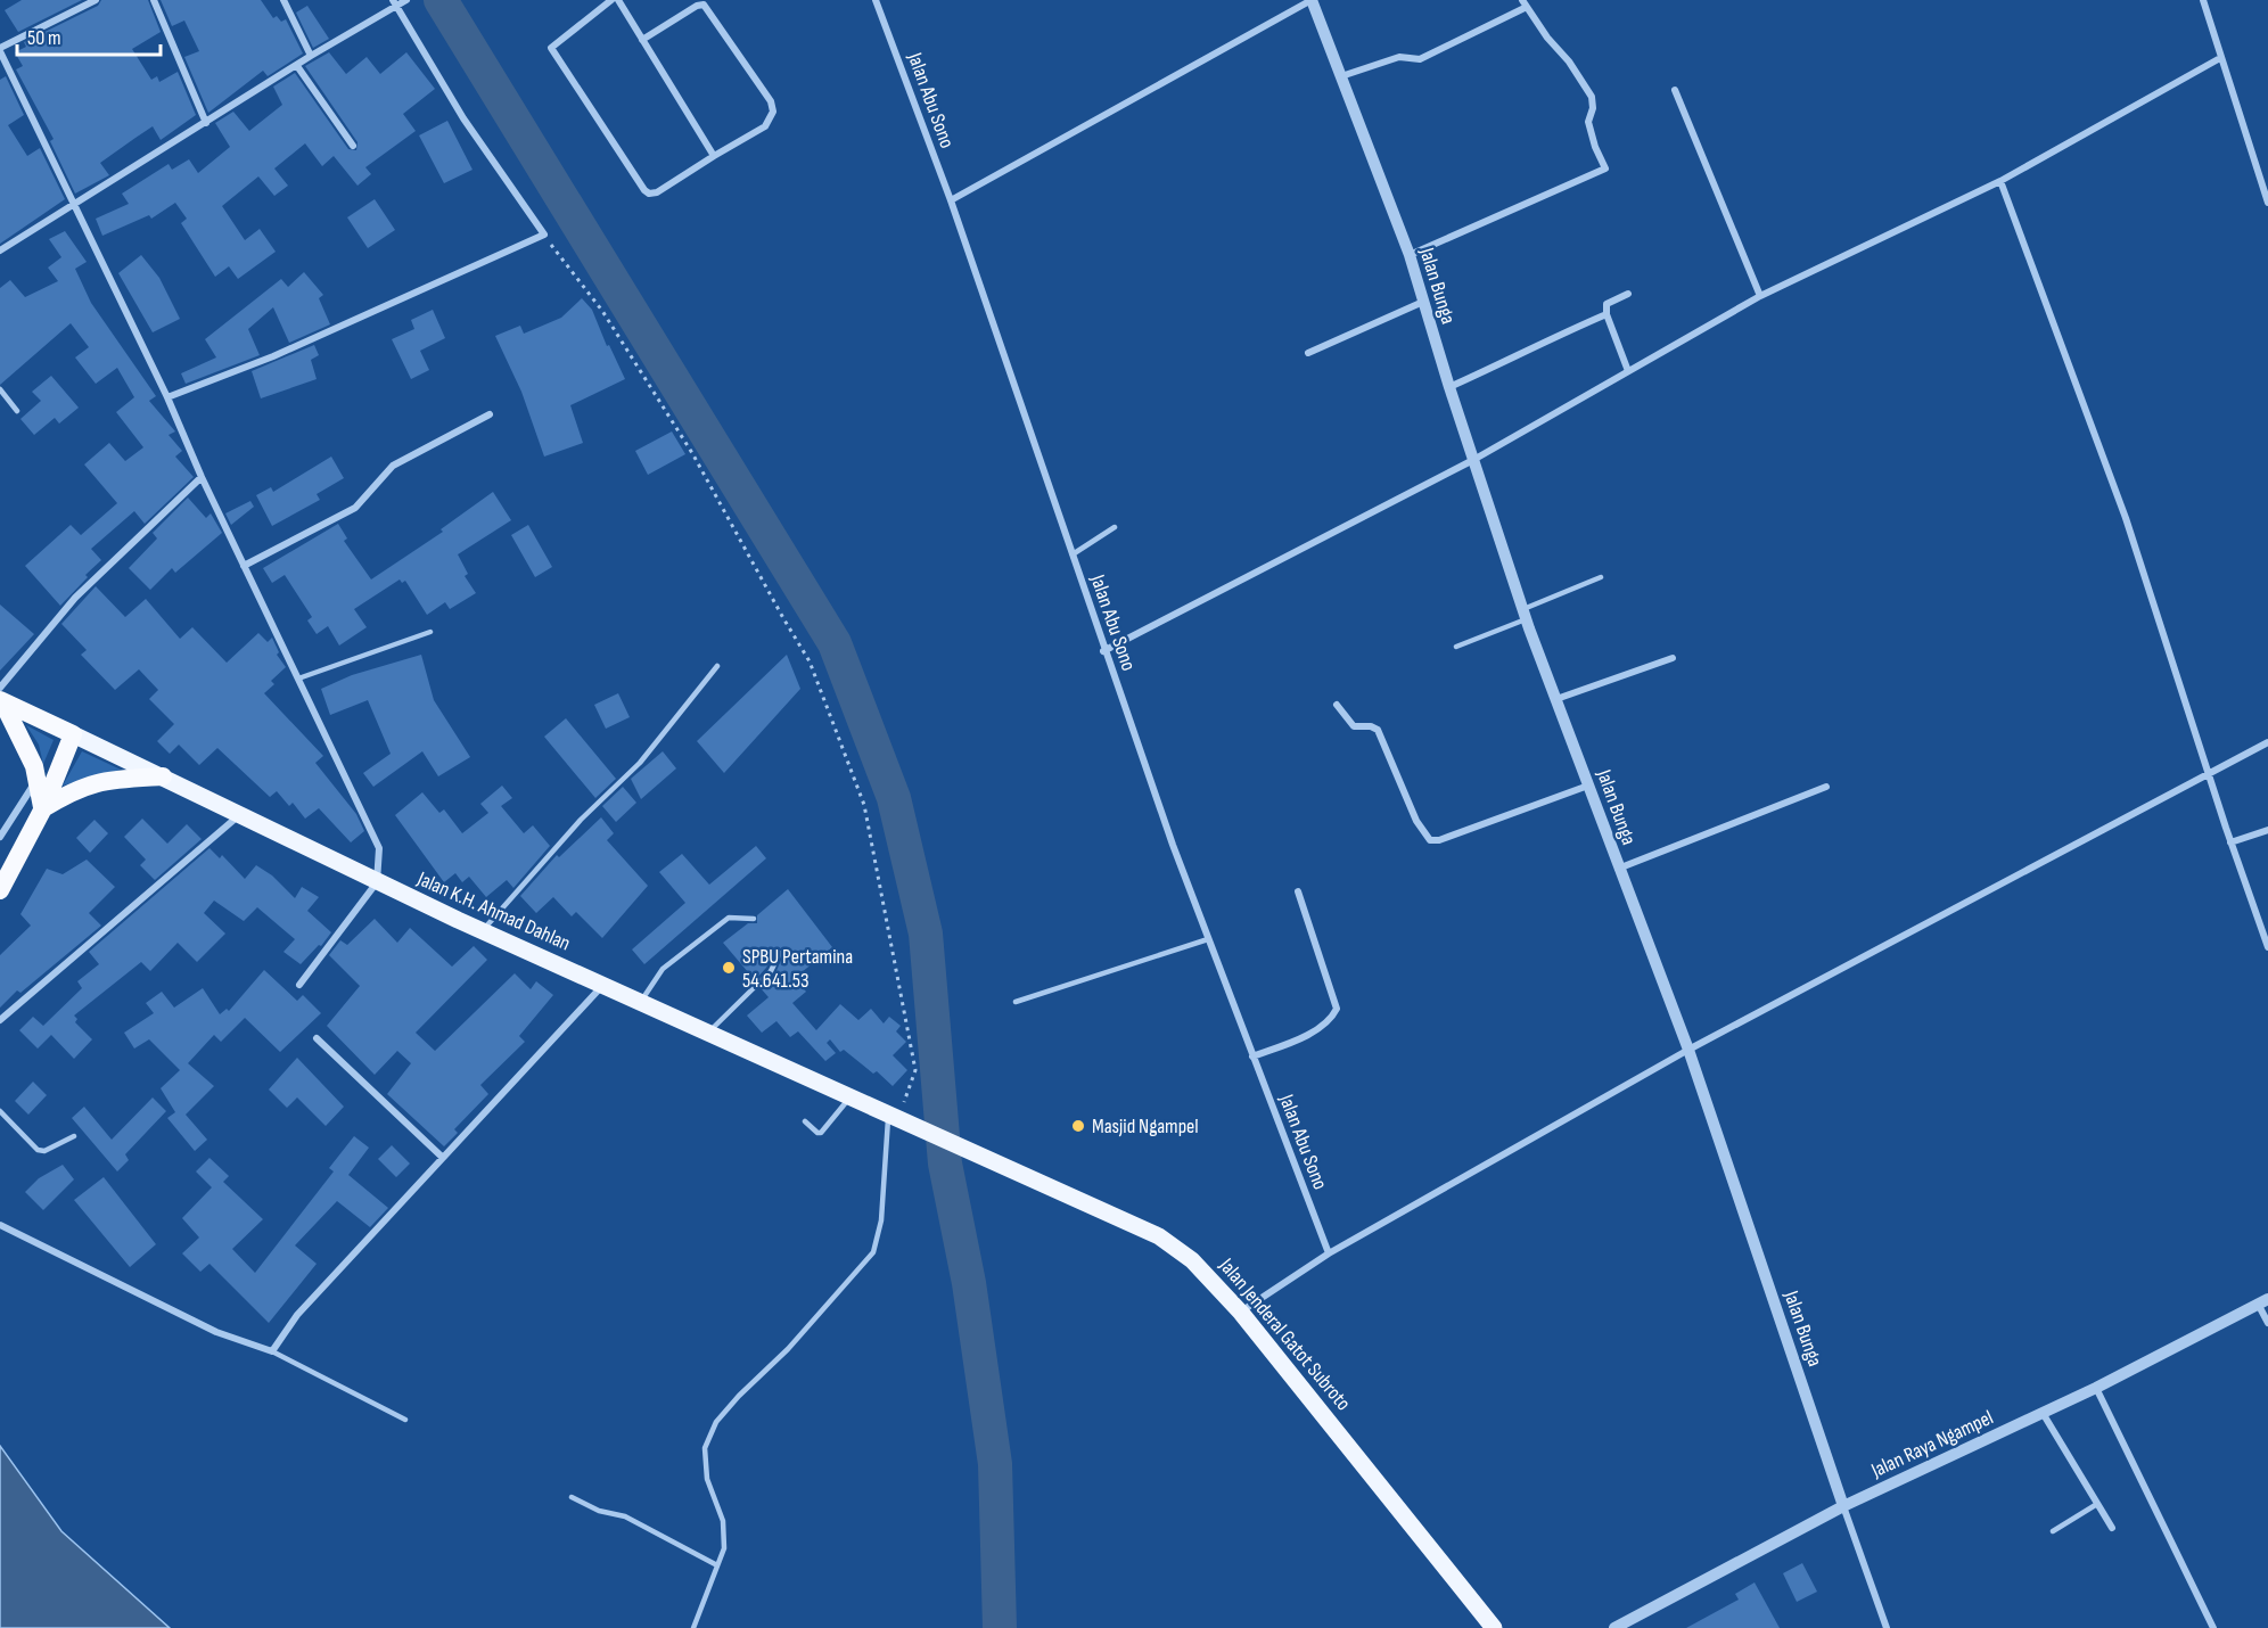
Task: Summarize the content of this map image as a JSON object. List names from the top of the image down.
{
  "streets": {
    "highway": ["Jalan K.H. Ahmad Dahlan"],
    "main road": ["Jalan Jenderal Gatot Subroto"],
    "street": ["Jalan Abu Sono", "Jalan Bunga", "Jalan Raya Ngampel"]
  },
  "crossings": [
    ["Jalan Bunga", "Jalan Raya Ngampel"],
    ["Jalan K.H. Ahmad Dahlan", "Jalan Jenderal Gatot Subroto"]
  ],
  "places": ["SPBU Pertamina 54.641.53", "Masjid Ngampel"],
  "scale_bar": "50 m"
}
